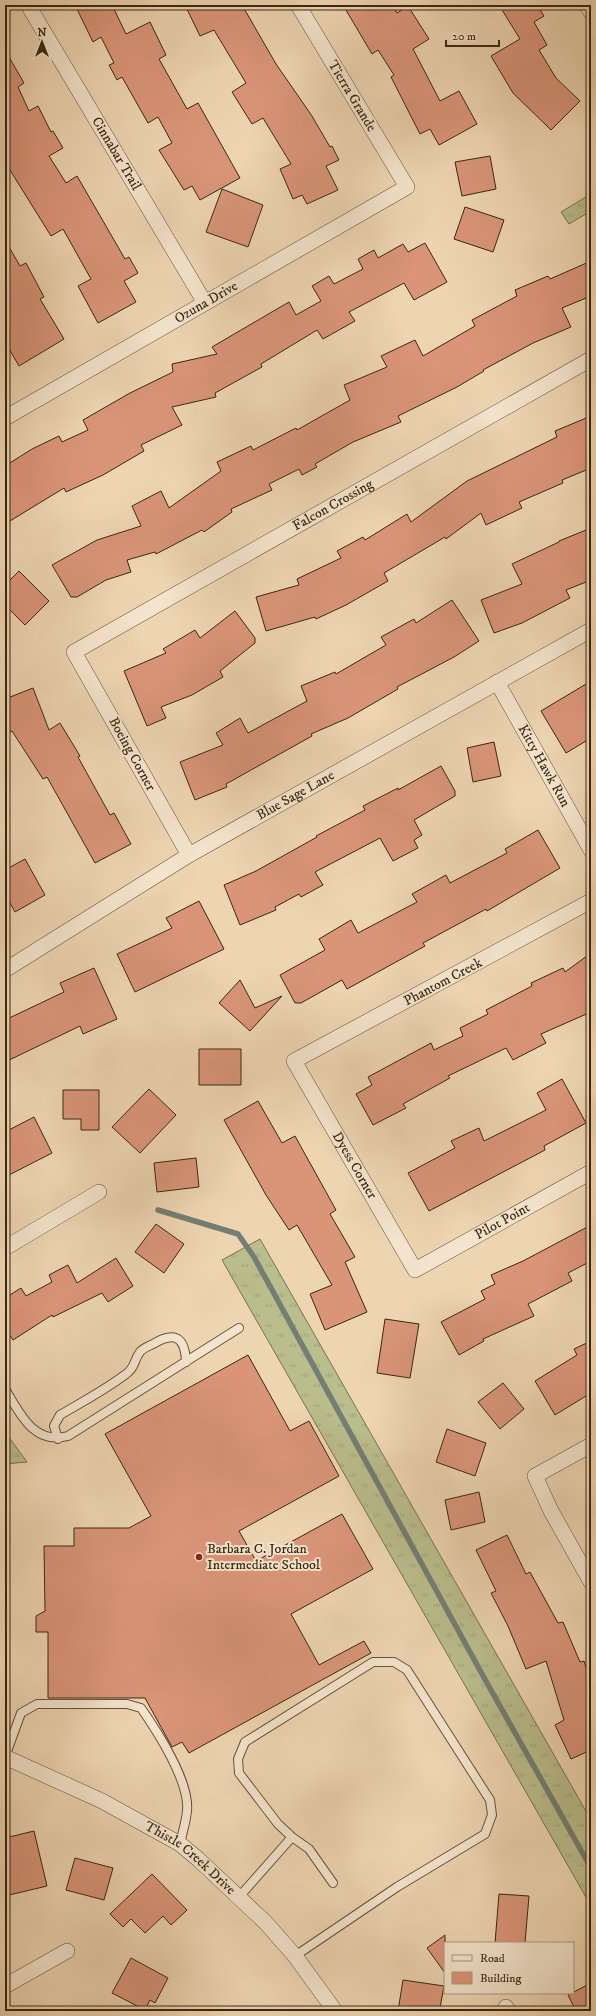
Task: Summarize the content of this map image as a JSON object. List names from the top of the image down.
{
  "streets": {
    "street": [
      "Tierra Grande",
      "Cinnabar Trail",
      "Ozuna Drive",
      "Falcon Crossing",
      "Boeing Corner",
      "Kitty Hawk Run",
      "Blue Sage Lane",
      "Phantom Creek",
      "Dyess Corner",
      "Pilot Point",
      "Thistle Creek Drive"
    ]
  },
  "crossings": [
    ["Tierra Grande", "Ozuna Drive"],
    ["Cinnabar Trail", "Ozuna Drive"],
    ["Falcon Crossing", "Boeing Corner"],
    ["Boeing Corner", "Blue Sage Lane"],
    ["Kitty Hawk Run", "Blue Sage Lane"],
    ["Phantom Creek", "Dyess Corner"],
    ["Dyess Corner", "Pilot Point"]
  ],
  "places": ["Barbara C. Jordan Intermediate School"],
  "legend": ["Road", "Building"],
  "scale_bar": "20 m",
  "north": "top"
}
